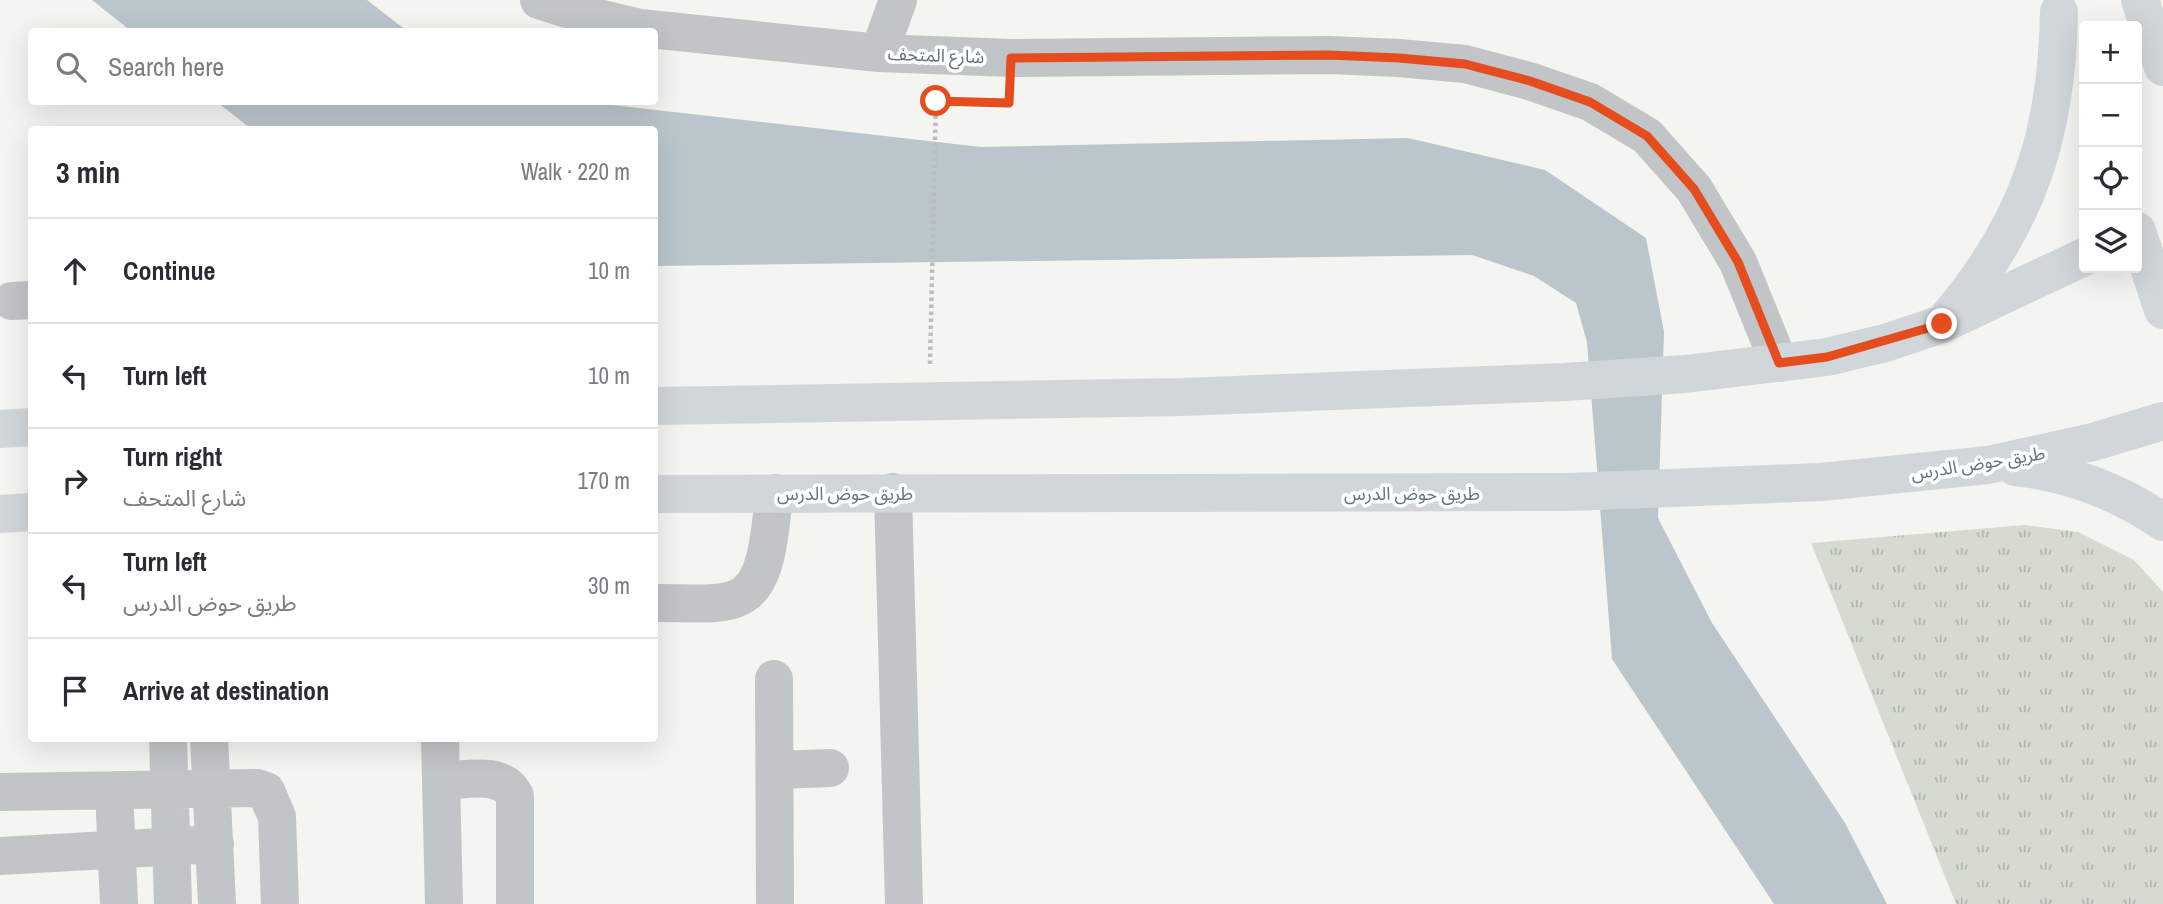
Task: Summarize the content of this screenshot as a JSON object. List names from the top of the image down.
{
  "streets": {
    "main road": ["طريق حوض الدرس"],
    "street": ["شارع المتحف"]
  },
  "page": {
    "map_buttons": ["+", "−"],
    "search": "Search here",
    "heading": ["3 min", "Walk · 220 m"],
    "list": [
      ["Continue", "10 m"],
      ["Turn left", "10 m"],
      ["Turn right", "شارع المتحف", "170 m"],
      ["Turn left", "طريق حوض الدرس", "30 m"],
      "Arrive at destination"
    ]
  }
}
